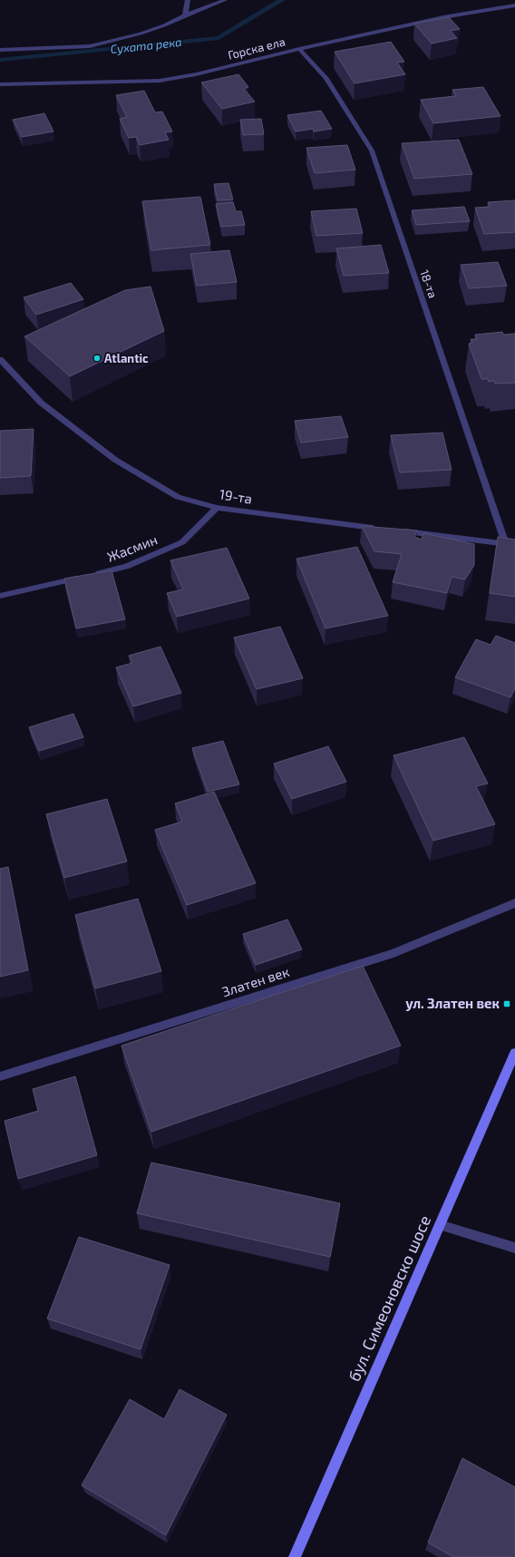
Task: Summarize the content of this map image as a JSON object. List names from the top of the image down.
{
  "streets": {
    "street": [
      "Горска ела",
      "18-та",
      "19-та",
      "Жасмин",
      "Златен век",
      "бул. Симеоновско шосе"
    ]
  },
  "crossings": [
    ["Горска ела", "18-та"],
    ["19-та", "Жасмин"]
  ],
  "water": ["Сухата река"],
  "places": {
    "other": ["Atlantic"],
    "transit": ["ул. Златен век"]
  }
}
